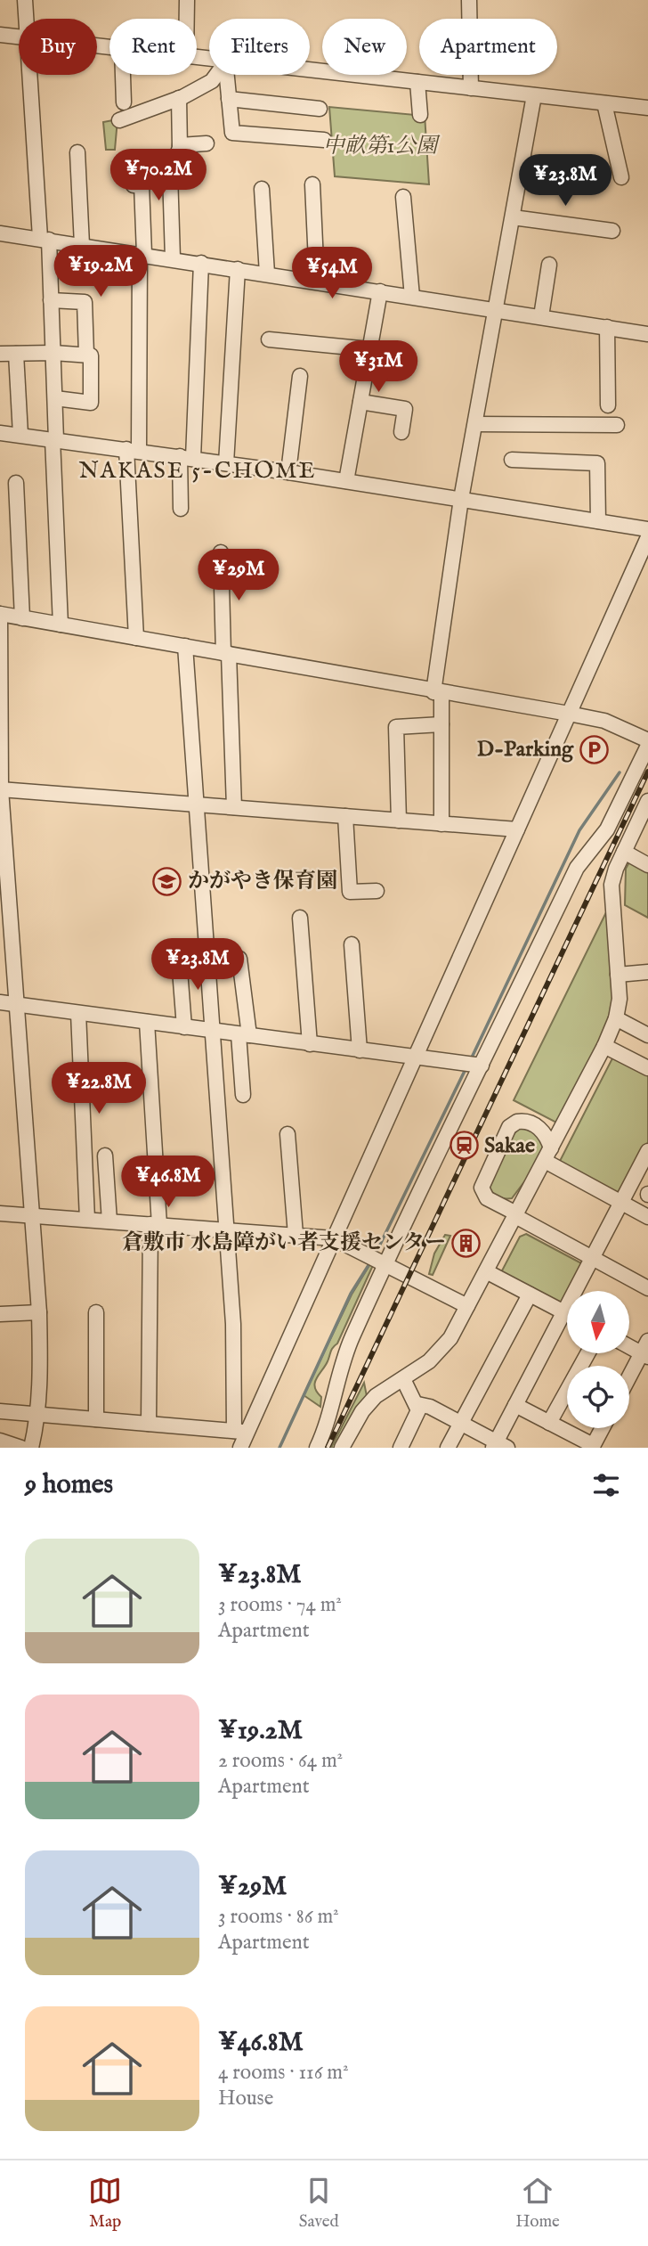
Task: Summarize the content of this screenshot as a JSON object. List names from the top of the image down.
{
  "districts": ["NAKASE 5-CHOME"],
  "parks": ["中畝第1公園"],
  "places": {
    "parking": ["D-Parking"],
    "school or university": ["かがやき保育園"],
    "station": ["Sakae"],
    "building": ["倉敷市 水島障がい者支援センター"]
  },
  "north": "bottom",
  "page": {
    "chip": [
      "Buy",
      "Rent",
      "Filters",
      "New",
      "Apartment"
    ],
    "price": [
      "¥70.2M",
      "¥23.8M",
      "¥19.2M",
      "¥54M",
      "¥31M",
      "¥29M",
      "¥23.8M",
      "¥22.8M",
      "¥46.8M"
    ],
    "heading": "9 homes",
    "list": [
      {
        "name": "¥23.8M",
        "note": "3 rooms · 74 m² · Apartment"
      },
      {
        "name": "¥19.2M",
        "note": "2 rooms · 64 m² · Apartment"
      },
      {
        "name": "¥29M",
        "note": "3 rooms · 86 m² · Apartment"
      },
      {
        "name": "¥46.8M",
        "note": "4 rooms · 116 m² · House"
      }
    ],
    "tabs": ["Map", "Saved", "Home"]
  }
}
